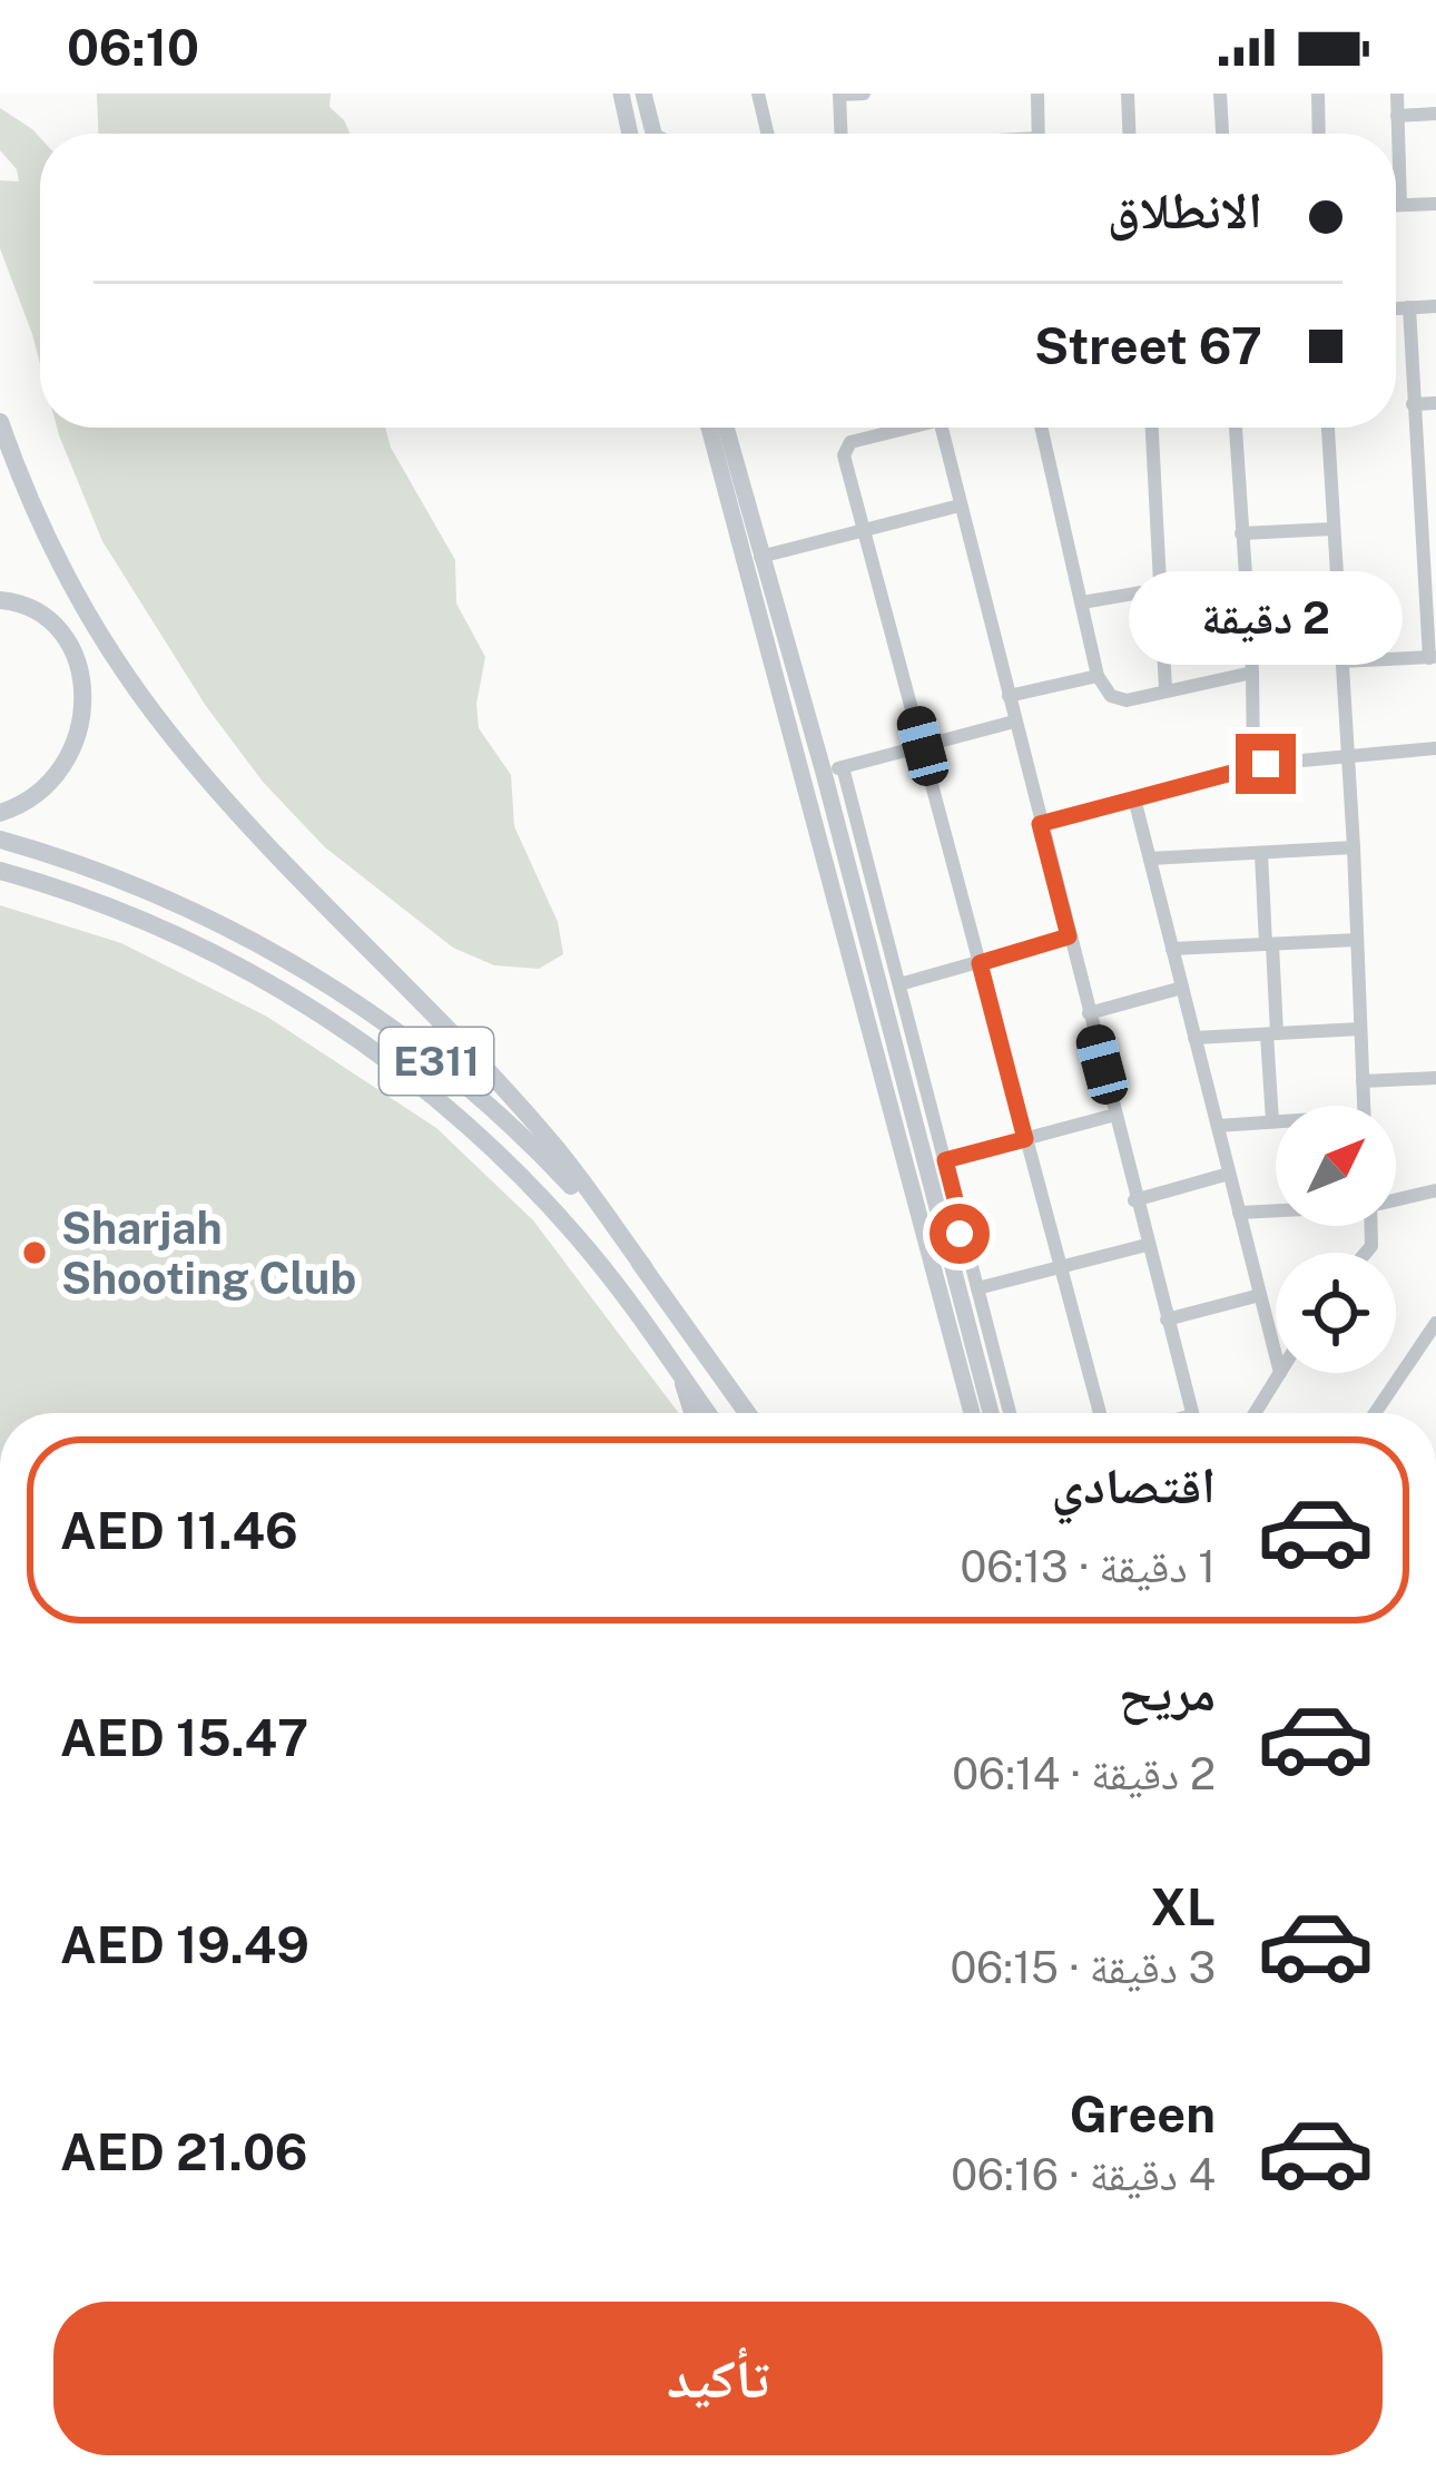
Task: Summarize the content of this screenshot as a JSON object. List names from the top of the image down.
{
  "streets": {
    "highway": ["E311"]
  },
  "places": ["Sharjah Shooting Club"],
  "north": "top right",
  "page": {
    "status": "06:10",
    "banner": ["الانطلاق", "Street 67"],
    "bubble": "2 دقيقة",
    "list": [
      {
        "name": "اقتصادي",
        "note": "1 دقيقة · 06:13",
        "value": "AED 11.46"
      },
      {
        "name": "مريح",
        "note": "2 دقيقة · 06:14",
        "value": "AED 15.47"
      },
      {
        "name": "XL",
        "note": "3 دقيقة · 06:15",
        "value": "AED 19.49"
      },
      {
        "name": "Green",
        "note": "4 دقيقة · 06:16",
        "value": "AED 21.06"
      }
    ],
    "buttons": "تأكيد"
  }
}
